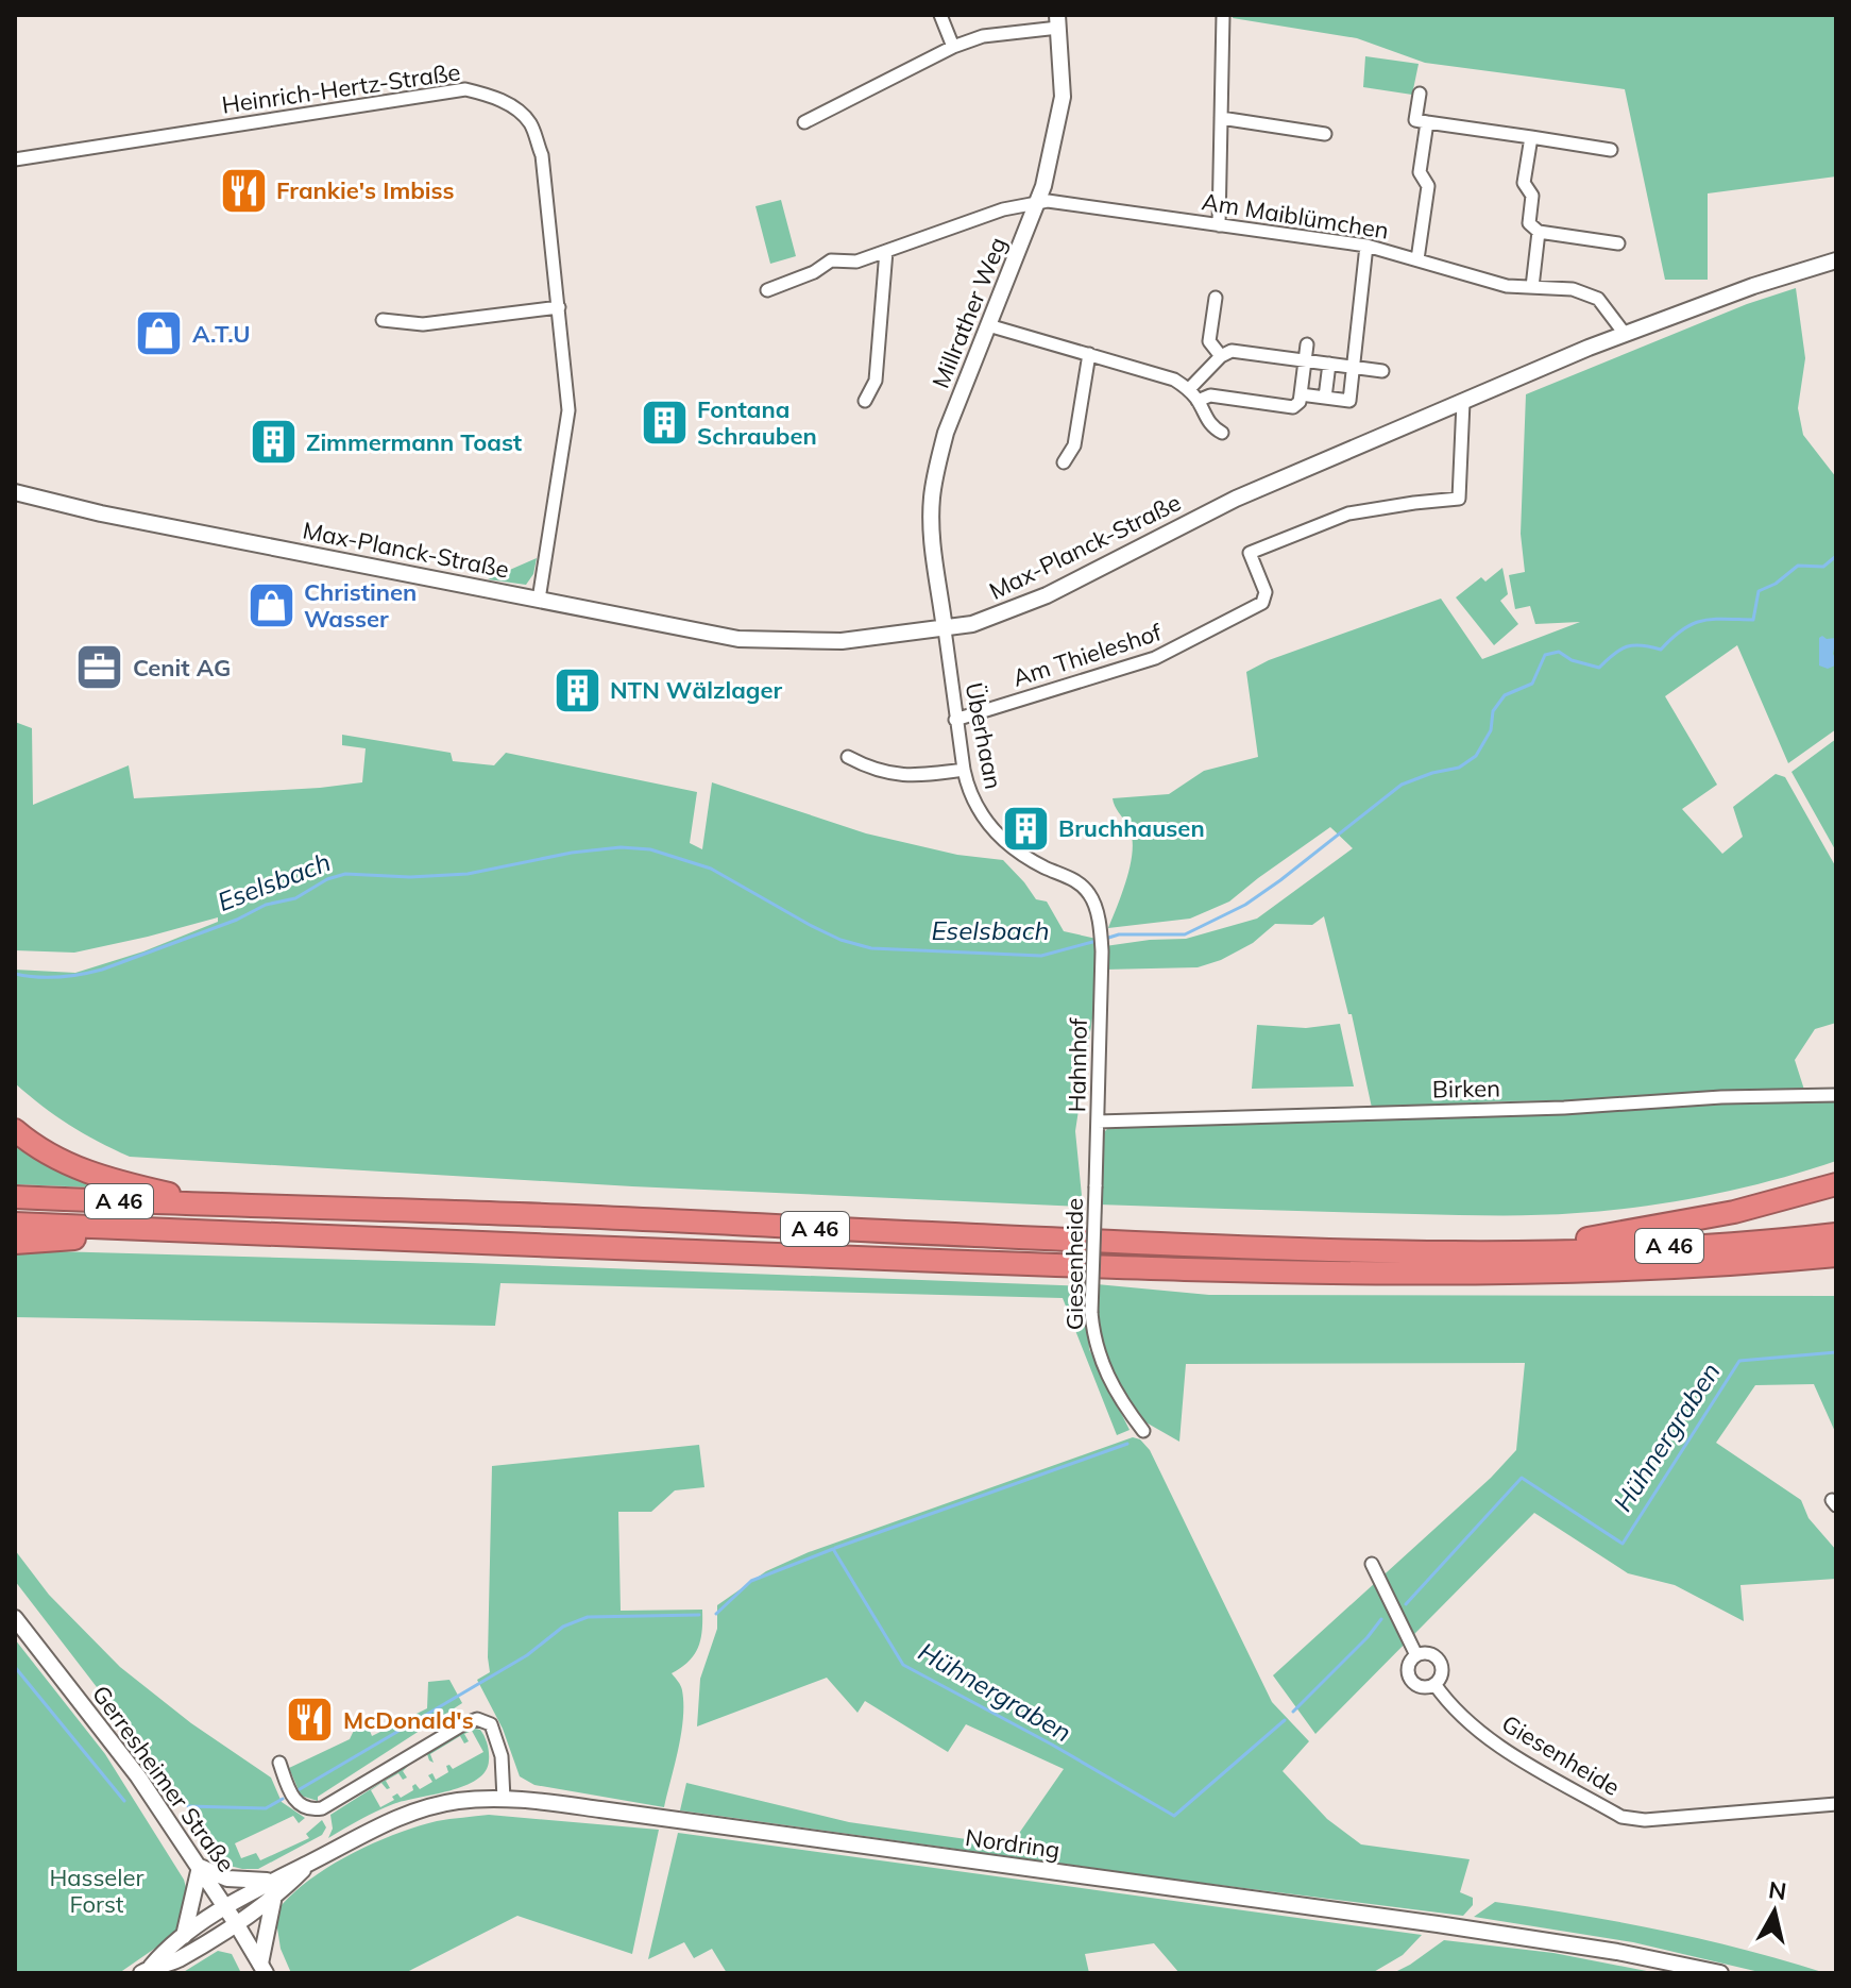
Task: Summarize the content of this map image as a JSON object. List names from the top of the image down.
{
  "streets": {
    "highway": ["A 46"],
    "street": [
      "Heinrich-Hertz-Straße",
      "Am Maiblümchen",
      "Millrather Weg",
      "Max-Planck-Straße",
      "Am Thieleshof",
      "Überhaan",
      "Hahnhof",
      "Birken",
      "Giesenheide",
      "Gerresheimer Straße",
      "Nordring"
    ]
  },
  "crossings": [
    ["Heinrich-Hertz-Straße", "Max-Planck-Straße"],
    ["Am Maiblümchen", "Millrather Weg"],
    ["Am Maiblümchen", "Max-Planck-Straße"],
    ["Millrather Weg", "Max-Planck-Straße"],
    ["Millrather Weg", "Überhaan"],
    ["Max-Planck-Straße", "Am Thieleshof"],
    ["Max-Planck-Straße", "Überhaan"],
    ["Am Thieleshof", "Überhaan"],
    ["Überhaan", "Hahnhof"],
    ["Hahnhof", "Birken"],
    ["Hahnhof", "Giesenheide"],
    ["Gerresheimer Straße", "Nordring"]
  ],
  "water": ["Eselsbach", "Hühnergraben"],
  "parks": ["Hasseler Forst"],
  "places": {
    "restaurant": ["Frankie's Imbiss", "McDonald's"],
    "shop": ["A.T.U", "Christinen Wasser"],
    "building": [
      "Fontana Schrauben",
      "Zimmermann Toast",
      "NTN Wälzlager",
      "Bruchhausen"
    ],
    "office": ["Cenit AG"]
  },
  "north": "top"
}
